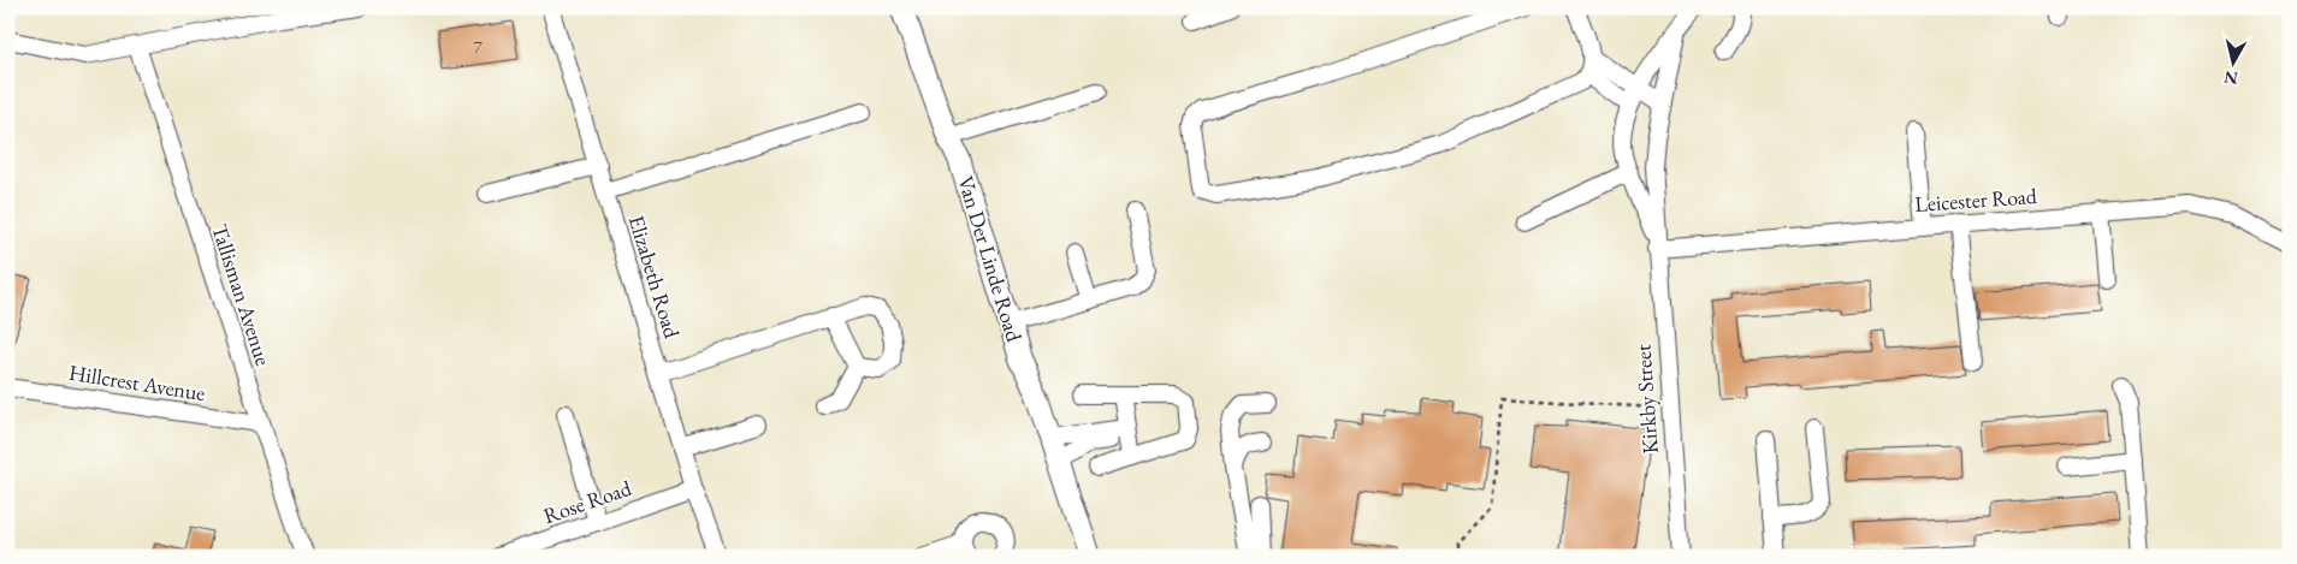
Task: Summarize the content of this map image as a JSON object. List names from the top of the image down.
{
  "streets": {
    "main road": ["Van Der Linde Road"],
    "street": [
      "Leicester Road",
      "Elizabeth Road",
      "Tallisman Avenue",
      "Hillcrest Avenue",
      "Kirkby Street",
      "Rose Road"
    ]
  },
  "crossings": [
    ["Leicester Road", "Kirkby Street"],
    ["Elizabeth Road", "Rose Road"],
    ["Tallisman Avenue", "Hillcrest Avenue"]
  ],
  "house_numbers": ["7"],
  "north": "bottom"
}
